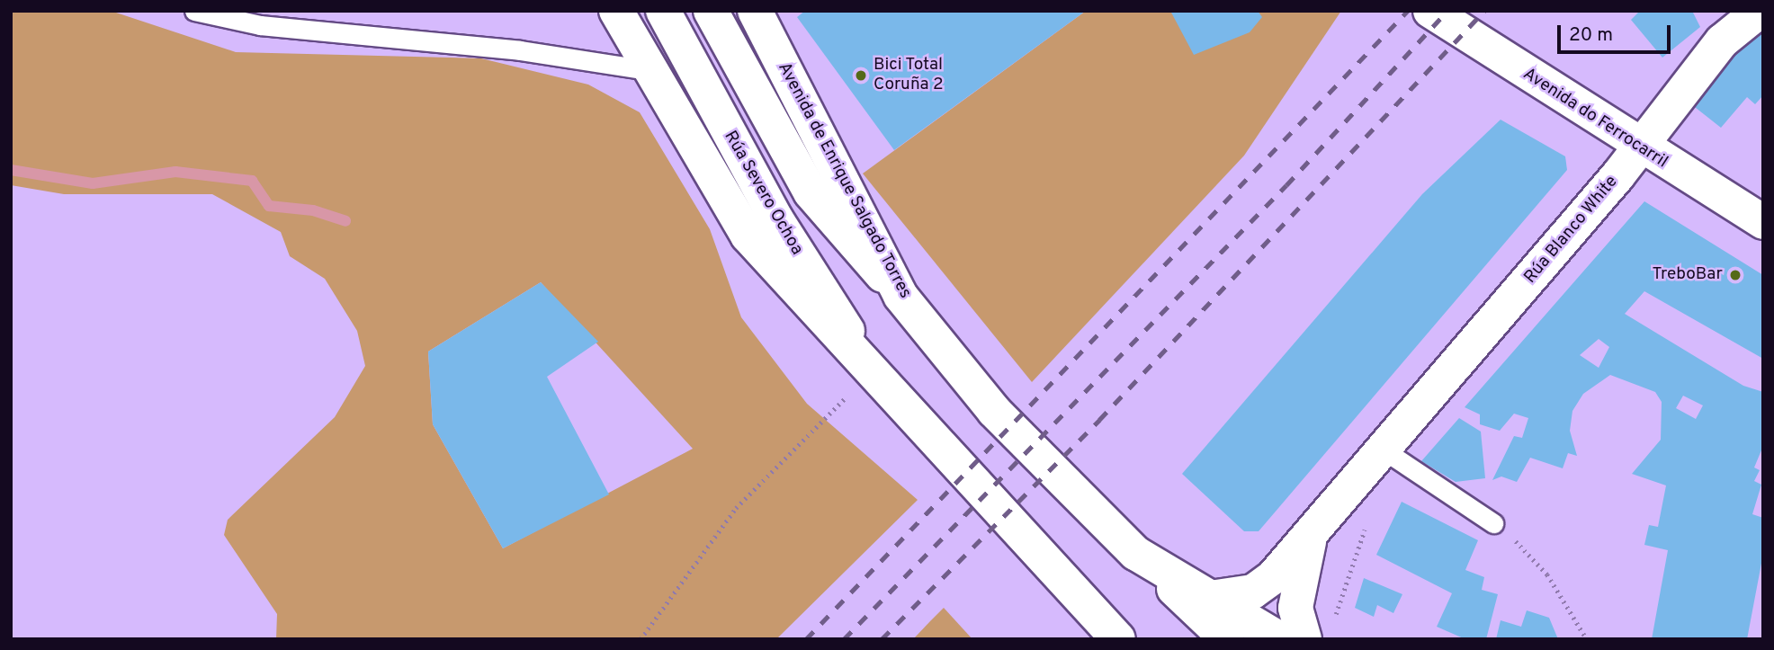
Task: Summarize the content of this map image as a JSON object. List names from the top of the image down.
{
  "streets": {
    "main road": [
      "Avenida do Ferrocarril",
      "Avenida de Enrique Salgado Torres",
      "Rúa Severo Ochoa",
      "Rúa Blanco White"
    ]
  },
  "crossings": [
    ["Avenida do Ferrocarril", "Rúa Blanco White"],
    ["Avenida de Enrique Salgado Torres", "Rúa Blanco White"]
  ],
  "places": ["Bici Total Coruña 2", "TreboBar"],
  "scale_bar": "20 m"
}
